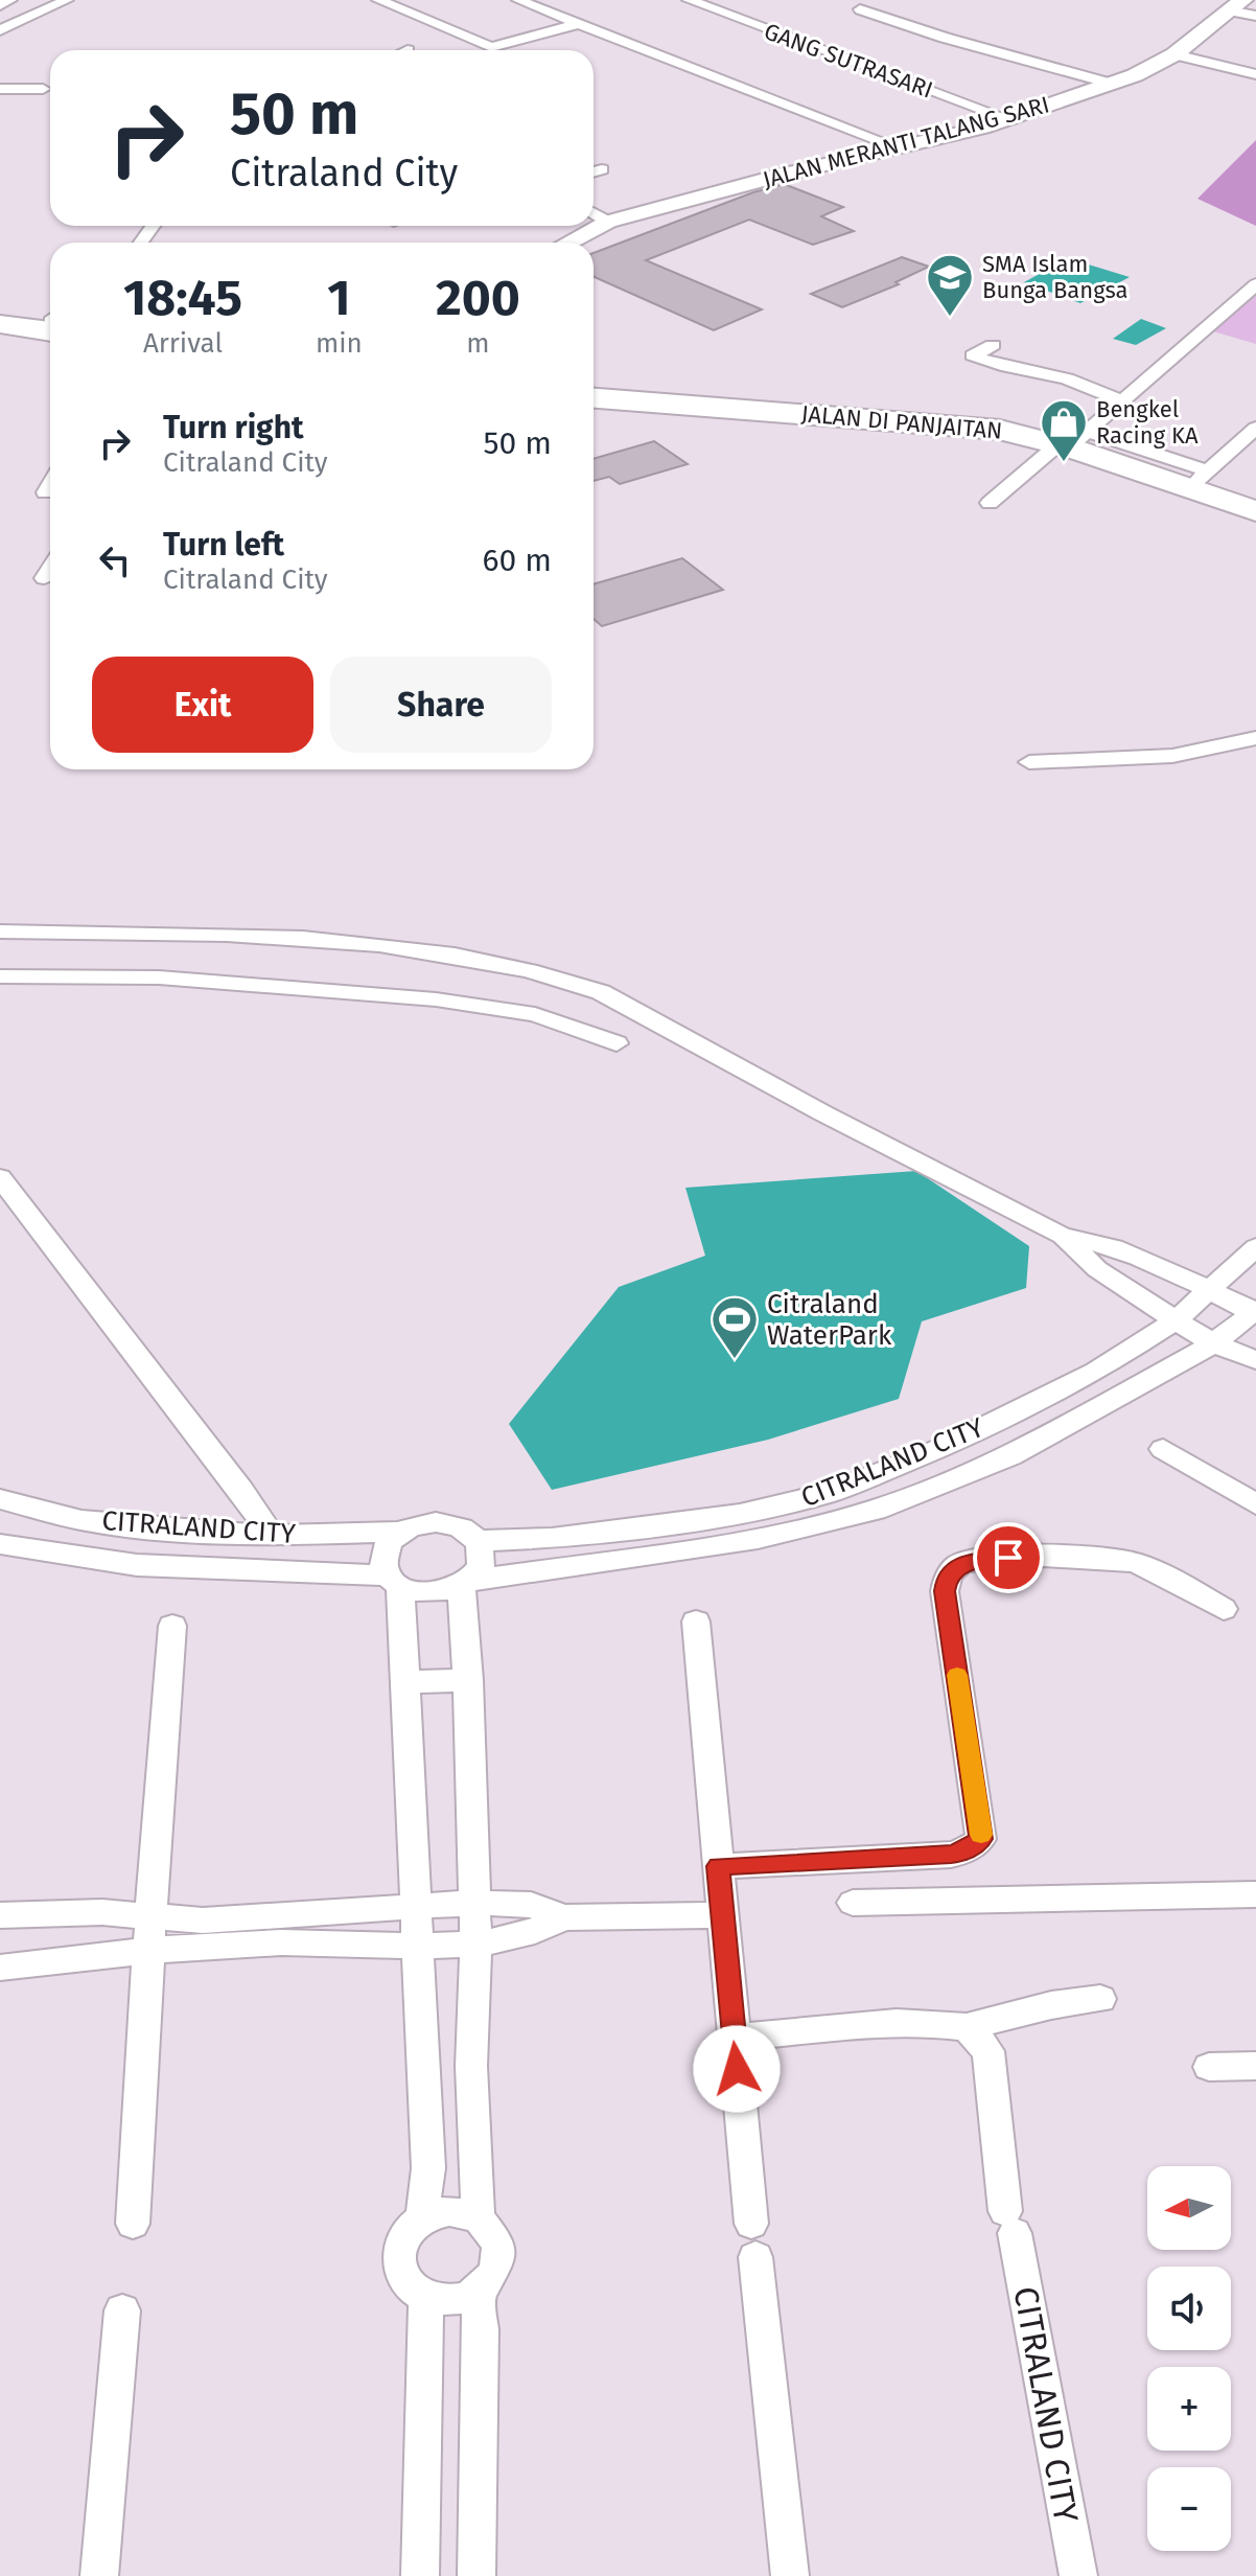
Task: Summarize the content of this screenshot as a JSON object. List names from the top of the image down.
{
  "streets": {
    "highway": ["JALAN DI PANJAITAN"],
    "street": ["GANG SUTRASARI", "JALAN MERANTI TALANG SARI", "CITRALAND CITY"]
  },
  "crossings": [
    ["GANG SUTRASARI", "JALAN MERANTI TALANG SARI"]
  ],
  "places": {
    "school or university": ["SMA Islam Bunga Bangsa"],
    "shop": ["Bengkel Racing KA"],
    "sports": ["Citraland WaterPark"]
  },
  "north": "left",
  "page": {
    "turn": ["50 m", "Citraland City"],
    "eta": [
      "18:45",
      "Arrival",
      "1",
      "min",
      "200",
      "m"
    ],
    "list": [
      {
        "name": "Turn right",
        "note": "Citraland City",
        "value": "50 m"
      },
      {
        "name": "Turn left",
        "note": "Citraland City",
        "value": "60 m"
      }
    ],
    "buttons": ["Exit", "Share"],
    "map_buttons": ["+", "−"]
  }
}
